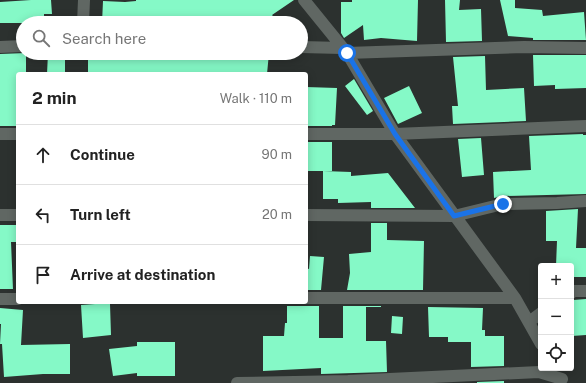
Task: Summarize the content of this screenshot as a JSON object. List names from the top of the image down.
{
  "page": {
    "search": "Search here",
    "heading": ["2 min", "Walk · 110 m"],
    "list": [
      ["Continue", "90 m"],
      ["Turn left", "20 m"],
      "Arrive at destination"
    ],
    "map_buttons": ["+", "−"]
  }
}
